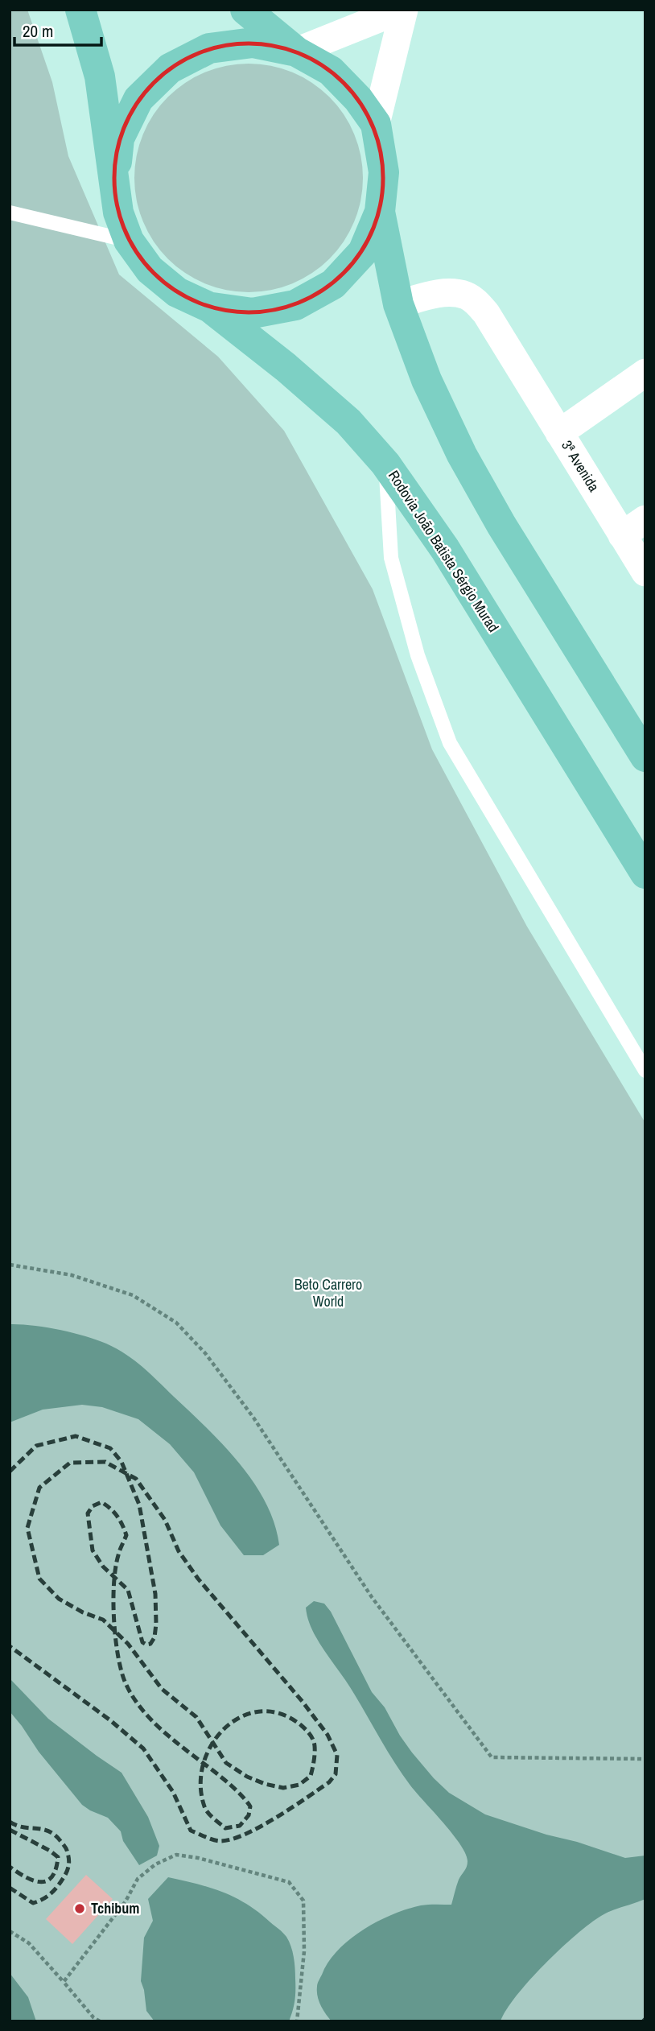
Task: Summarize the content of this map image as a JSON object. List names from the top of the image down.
{
  "streets": {
    "main road": ["Rodovia João Batista Sérgio Murad"],
    "street": ["3ª Avenida"]
  },
  "parks": ["Beto Carrero World"],
  "places": ["Tchibum"],
  "scale_bar": "20 m"
}
